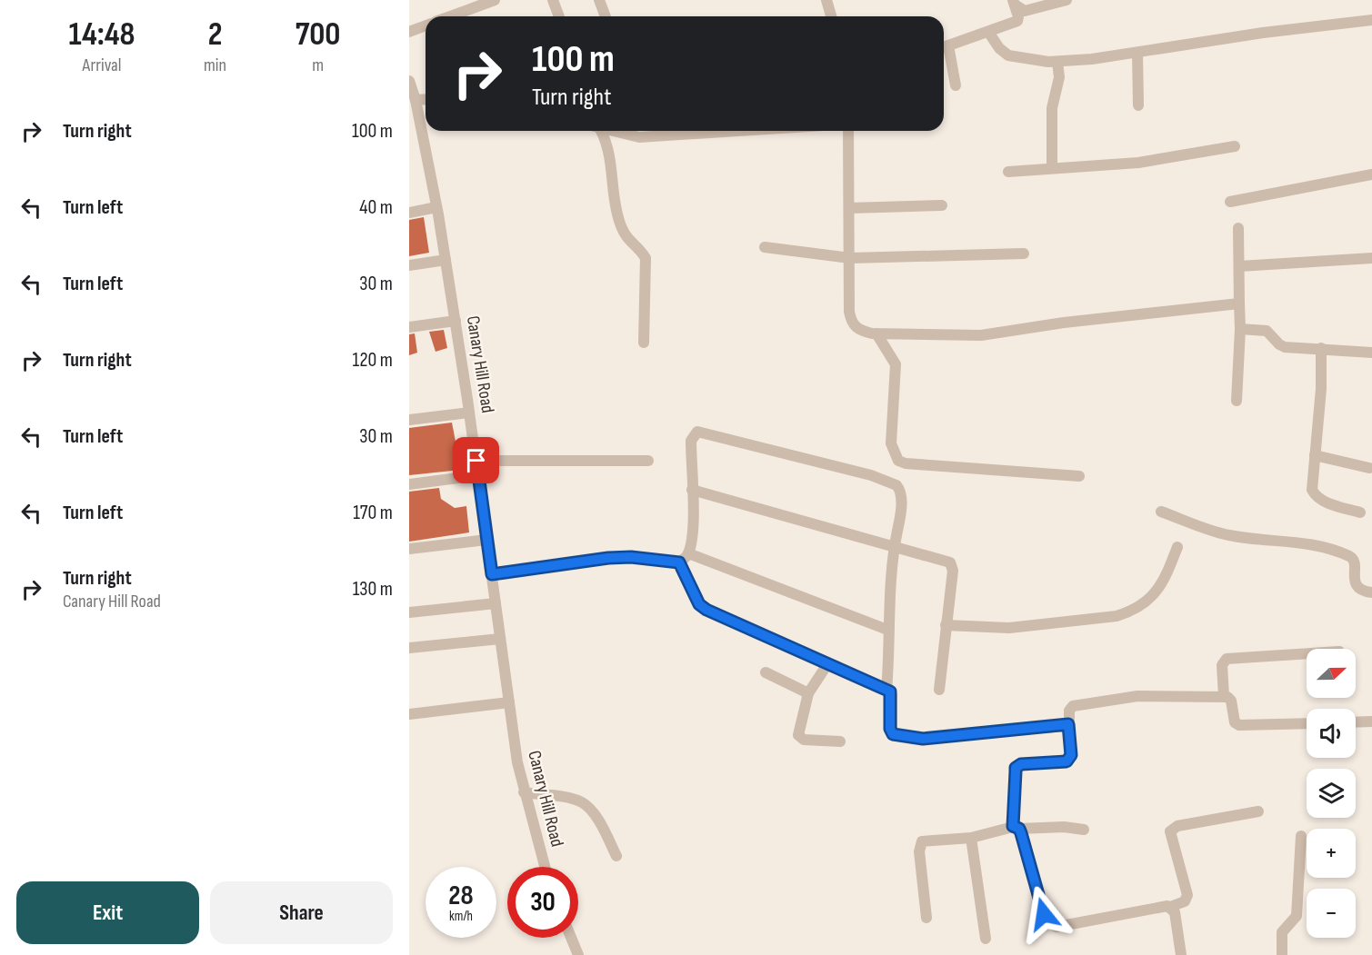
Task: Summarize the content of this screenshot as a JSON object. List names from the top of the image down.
{
  "streets": {
    "street": ["Canary Hill Road"]
  },
  "north": "right",
  "page": {
    "eta": [
      "14:48",
      "Arrival",
      "2",
      "min",
      "700",
      "m"
    ],
    "turn": ["100 m", "Turn right"],
    "list": [
      {
        "name": "Turn right",
        "value": "100 m"
      },
      {
        "name": "Turn left",
        "value": "40 m"
      },
      {
        "name": "Turn left",
        "value": "30 m"
      },
      {
        "name": "Turn right",
        "value": "120 m"
      },
      {
        "name": "Turn left",
        "value": "30 m"
      },
      {
        "name": "Turn left",
        "value": "170 m"
      },
      {
        "name": "Turn right",
        "note": "Canary Hill Road",
        "value": "130 m"
      }
    ],
    "map_buttons": ["+", "−"],
    "speed": "28 km/h",
    "limit": "30",
    "buttons": ["Exit", "Share"]
  }
}
